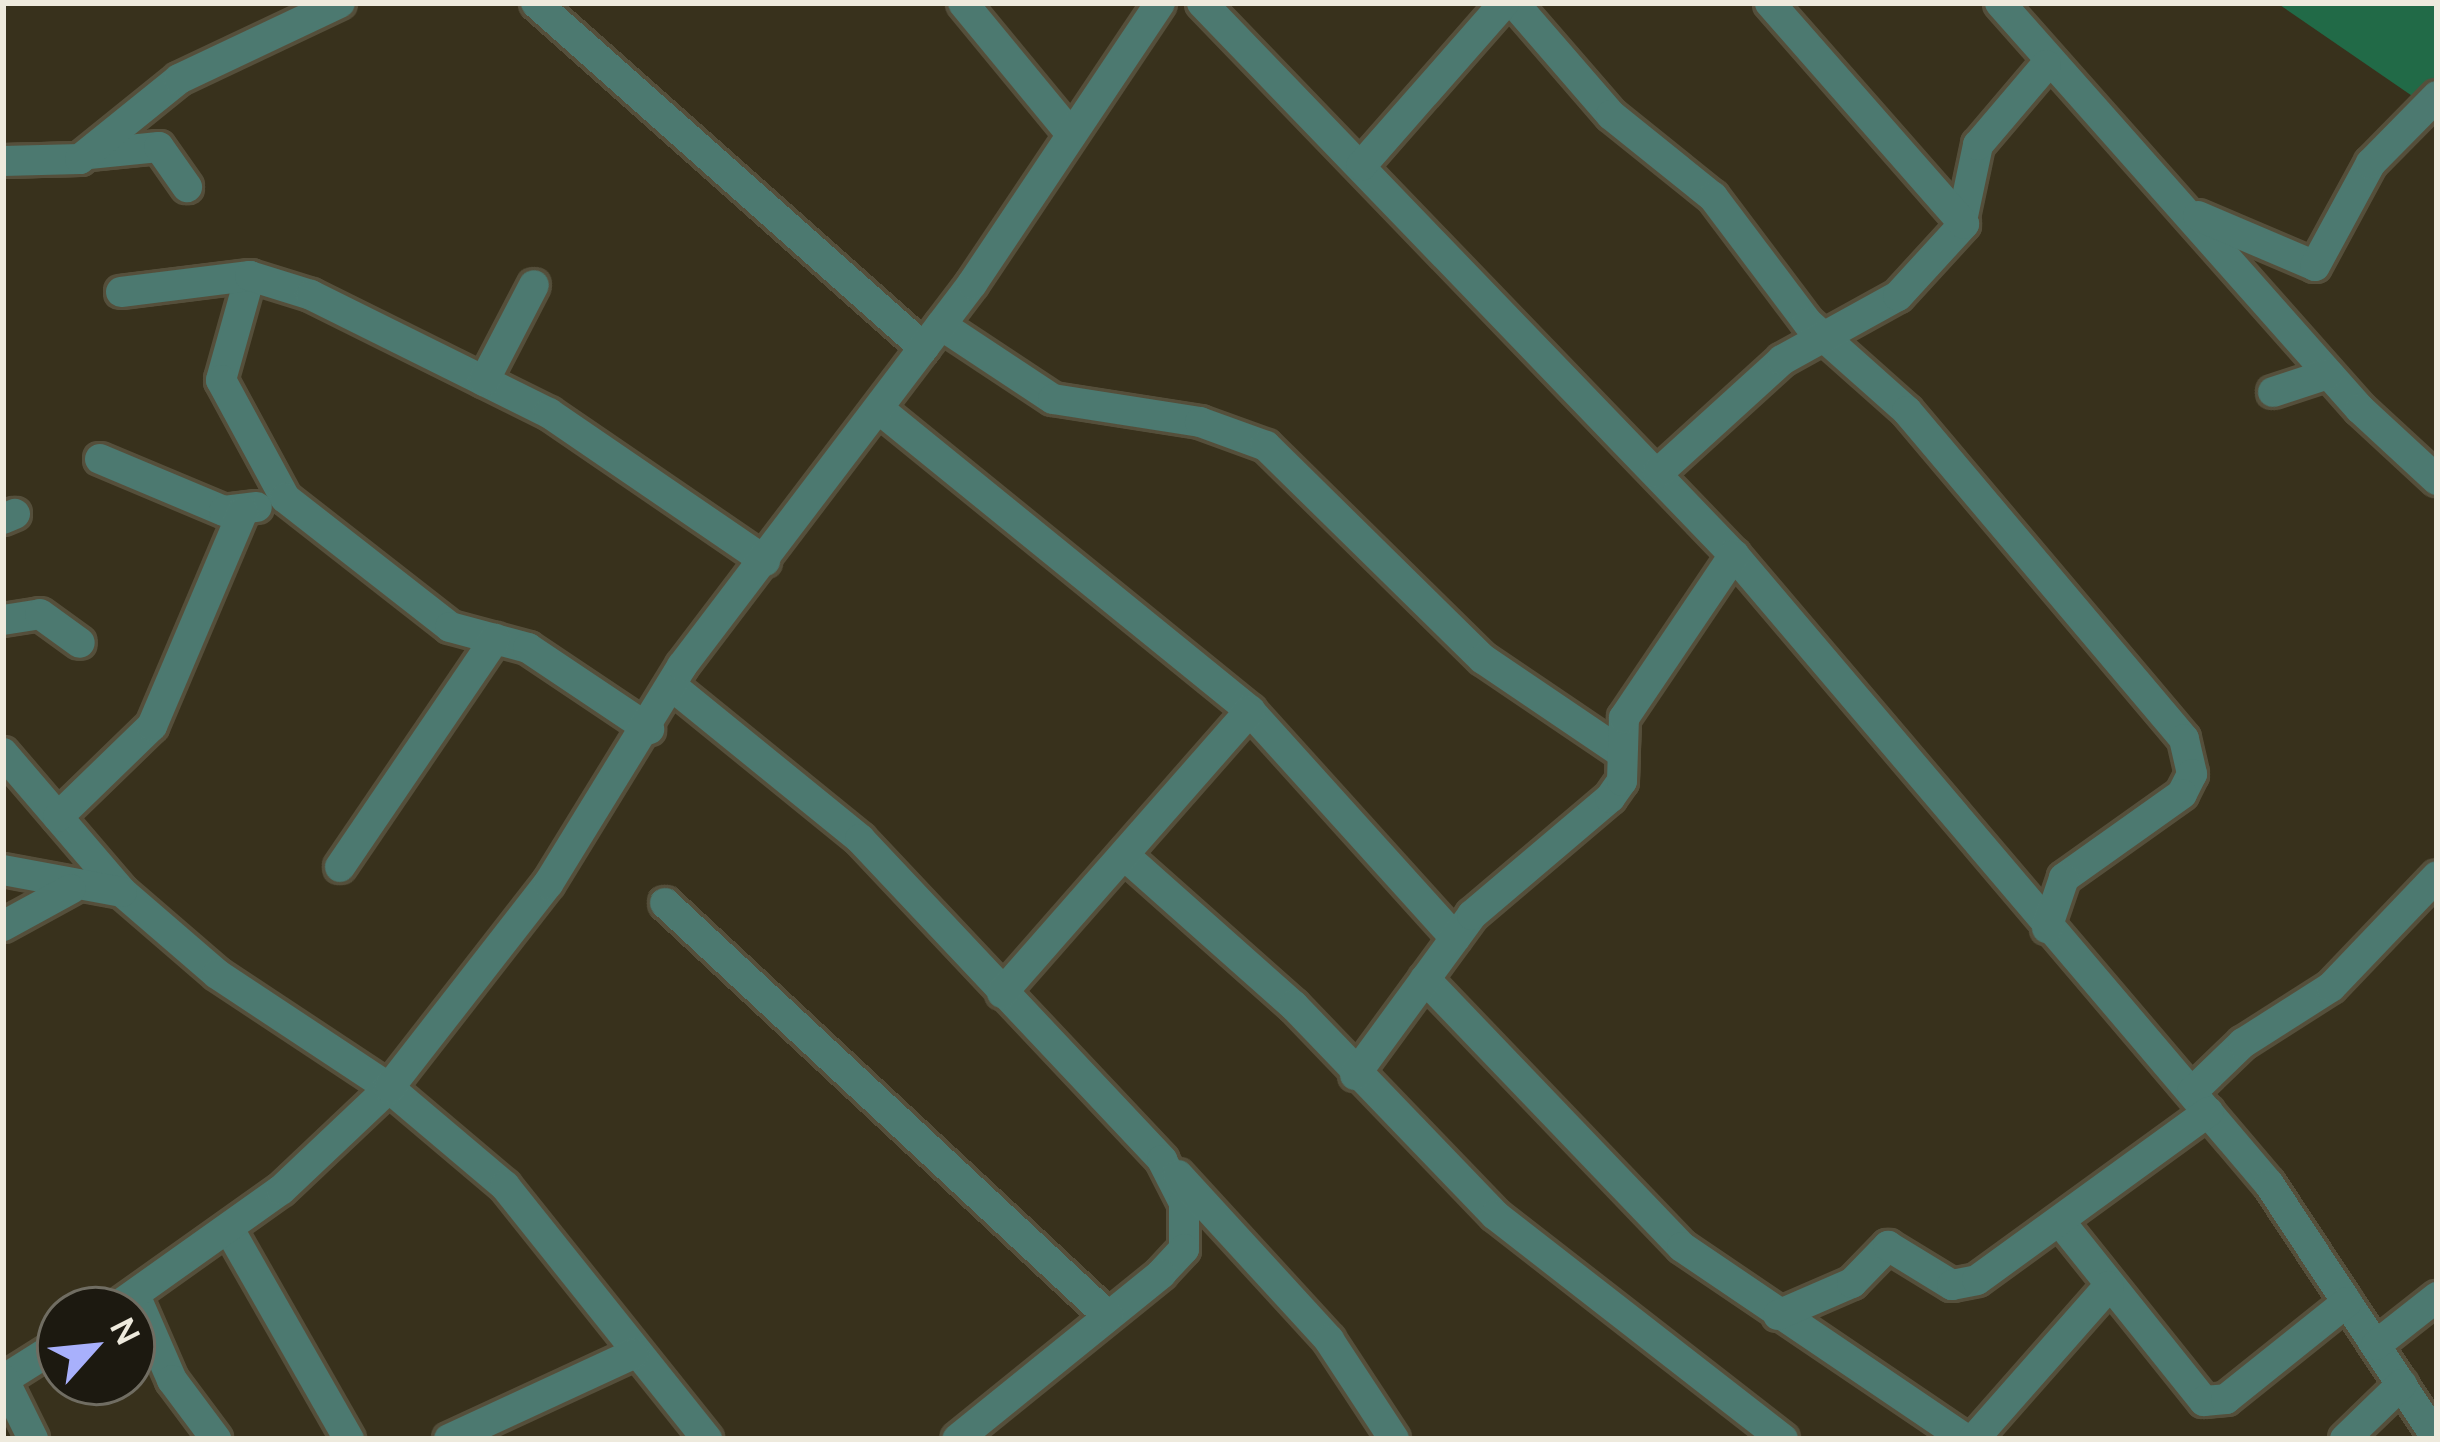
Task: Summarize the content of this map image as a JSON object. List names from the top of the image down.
{
  "north": "top right"
}
